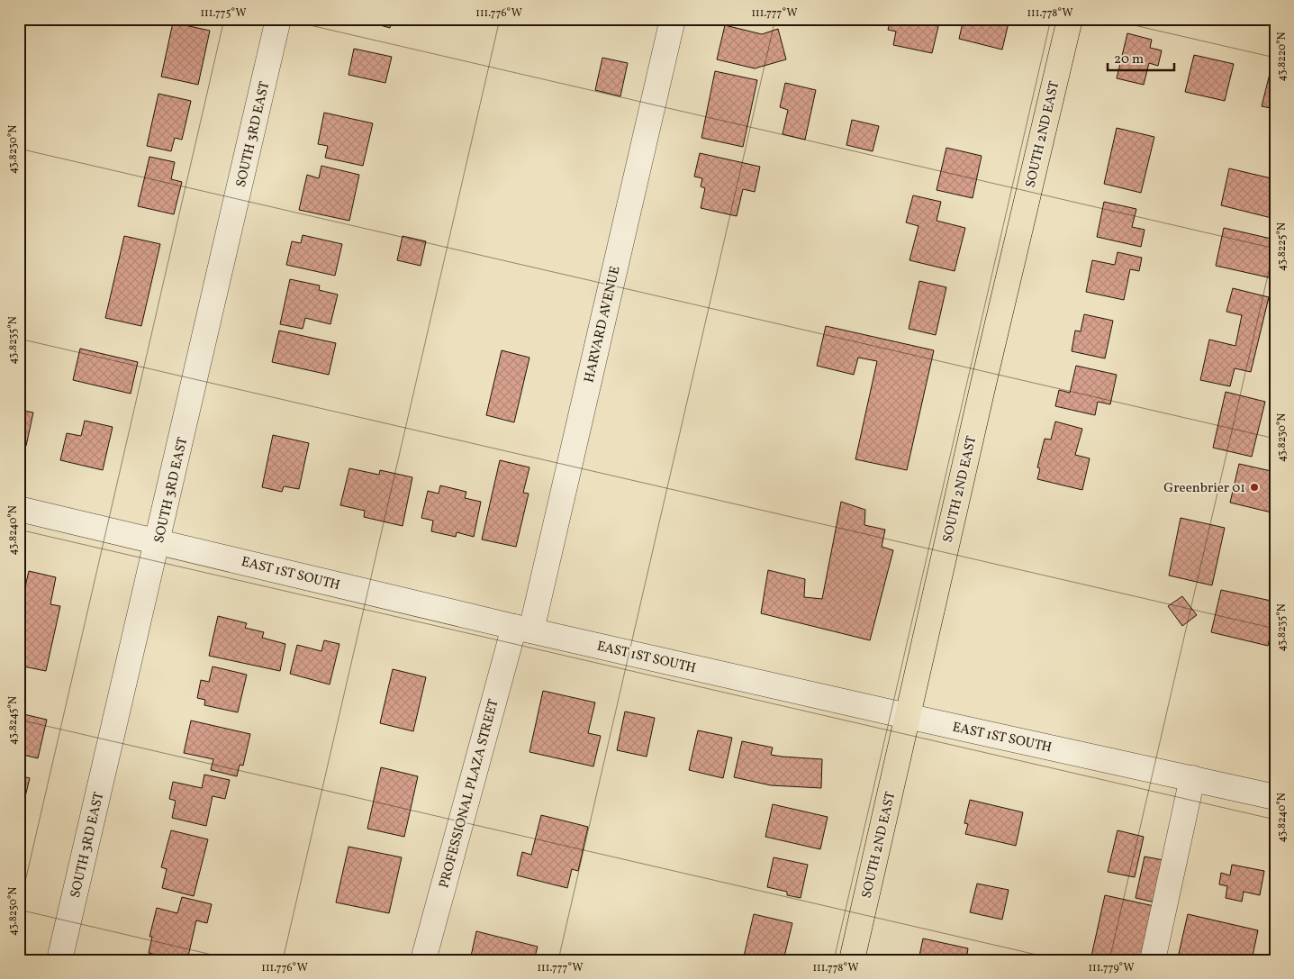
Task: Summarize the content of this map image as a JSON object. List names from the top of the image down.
{
  "streets": {
    "main road": ["SOUTH 2ND EAST"],
    "street": [
      "SOUTH 3RD EAST",
      "HARVARD AVENUE",
      "EAST 1ST SOUTH",
      "PROFESSIONAL PLAZA STREET"
    ]
  },
  "crossings": [
    ["SOUTH 3RD EAST", "EAST 1ST SOUTH"],
    ["SOUTH 2ND EAST", "EAST 1ST SOUTH"],
    ["HARVARD AVENUE", "EAST 1ST SOUTH"],
    ["HARVARD AVENUE", "PROFESSIONAL PLAZA STREET"],
    ["EAST 1ST SOUTH", "PROFESSIONAL PLAZA STREET"]
  ],
  "places": ["Greenbrier 01"],
  "scale_bar": "20 m",
  "coordinates": [
    "111.775°W",
    "111.776°W",
    "111.777°W",
    "111.778°W",
    "43.8220°N",
    "43.8230°N",
    "43.8225°N",
    "43.8235°N",
    "43.8240°N",
    "43.8245°N",
    "43.8250°N",
    "111.779°W"
  ]
}
